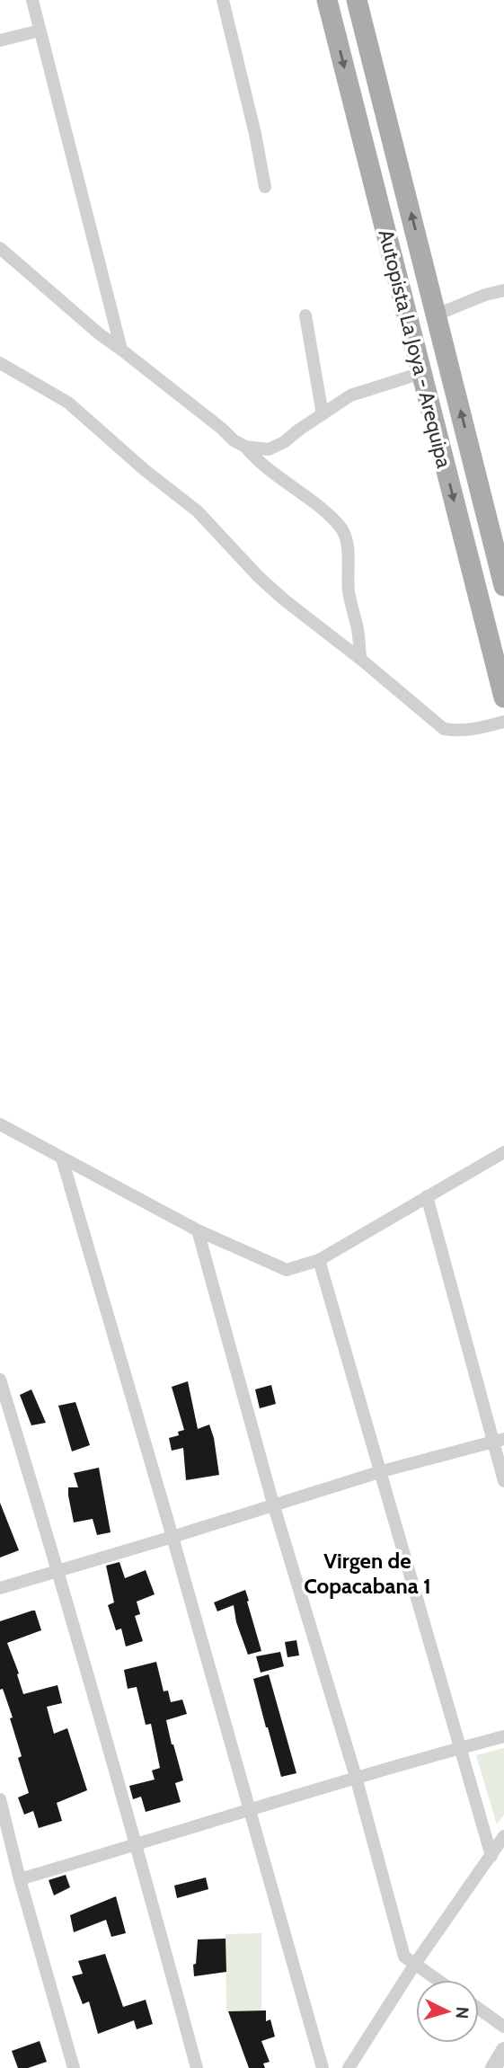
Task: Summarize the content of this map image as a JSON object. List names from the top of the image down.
{
  "streets": {
    "main road": ["Autopista La Joya - Arequipa"]
  },
  "districts": ["Virgen de Copacabana 1"],
  "north": "right"
}
